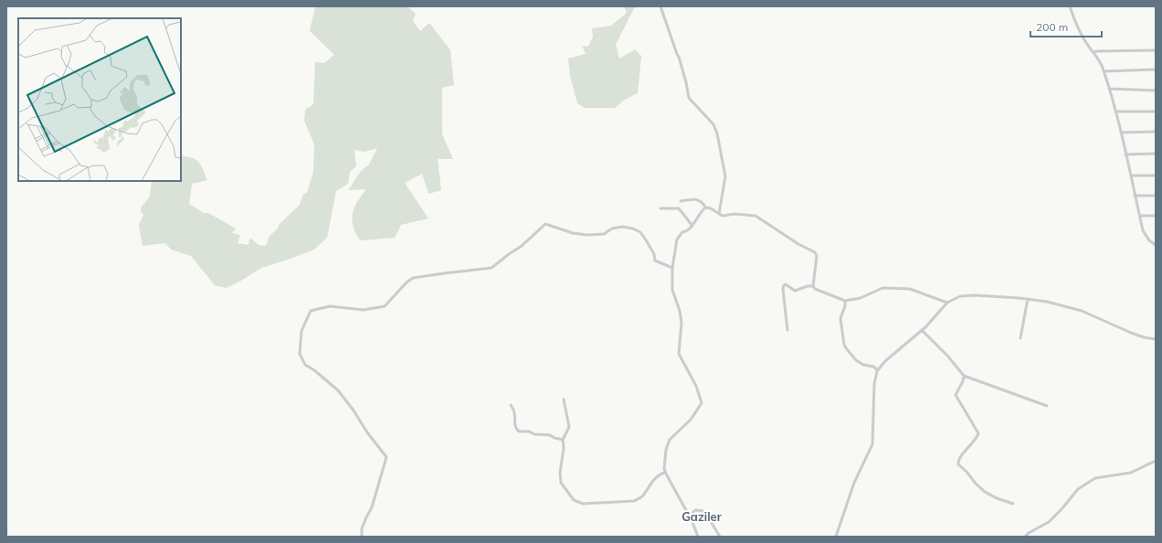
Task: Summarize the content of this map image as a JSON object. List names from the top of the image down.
{
  "districts": ["Gaziler"],
  "scale_bar": "200 m"
}
